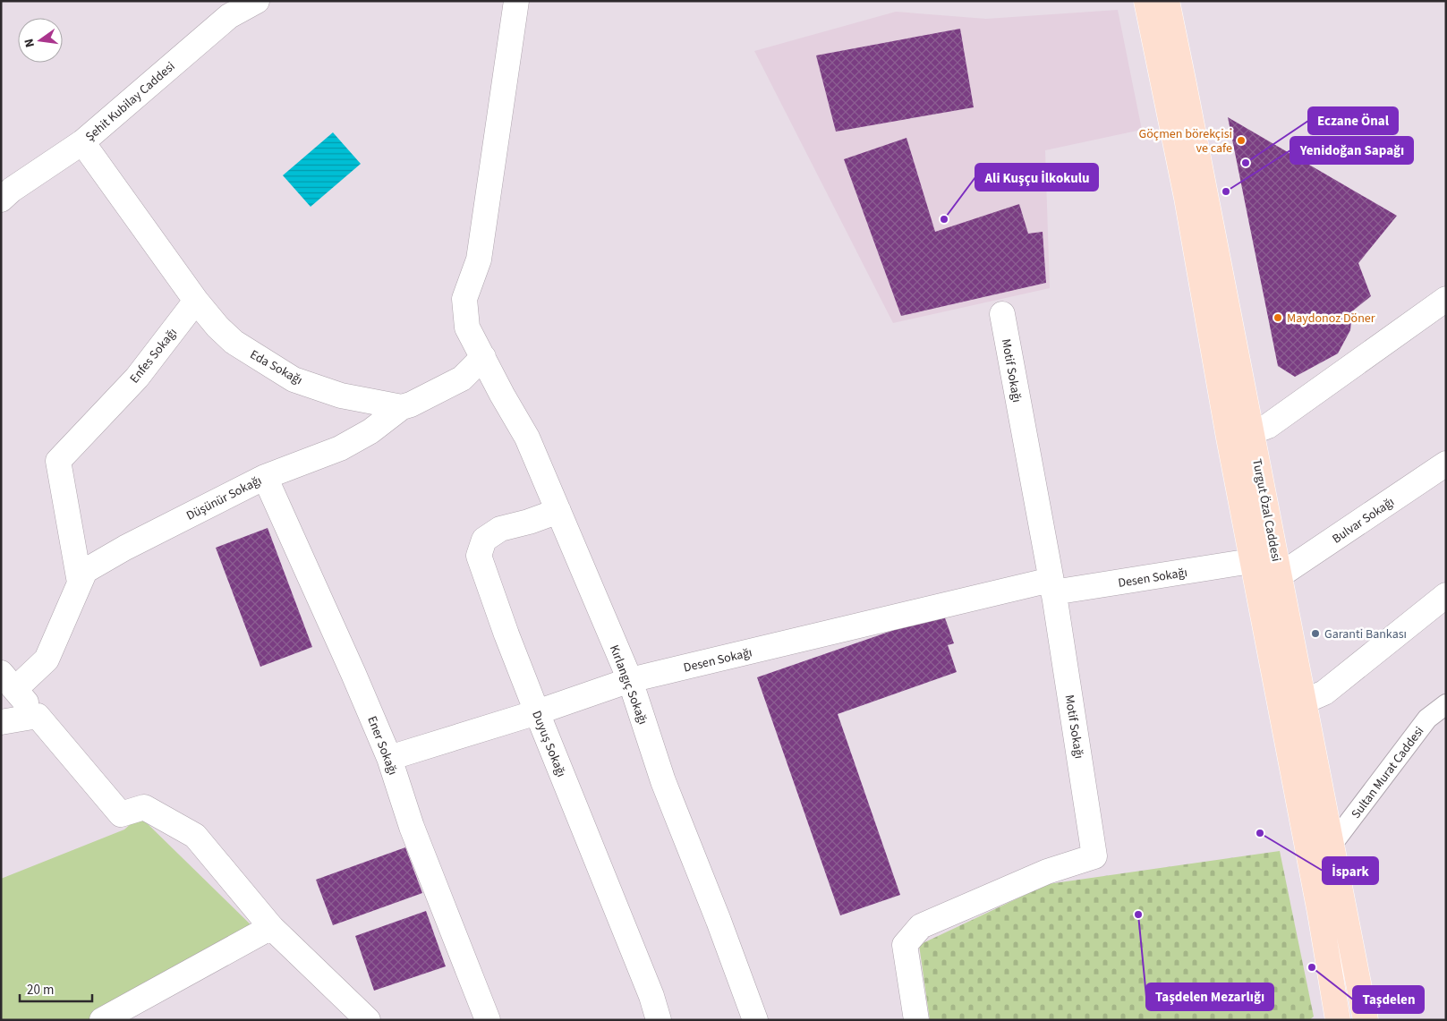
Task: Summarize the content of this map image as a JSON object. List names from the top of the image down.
{
  "streets": {
    "main road": ["Turgut Özal Caddesi"],
    "street": [
      "Şehit Kubilay Caddesi",
      "Enfes Sokağı",
      "Eda Sokağı",
      "Motif Sokağı",
      "Düşünür Sokağı",
      "Bulvar Sokağı",
      "Desen Sokağı",
      "Kırlangıç Sokağı",
      "Duyuş Sokağı",
      "Ener Sokağı",
      "Sultan Murat Caddesi"
    ]
  },
  "crossings": [
    ["Enfes Sokağı", "Eda Sokağı"],
    ["Enfes Sokağı", "Düşünür Sokağı"],
    ["Eda Sokağı", "Düşünür Sokağı"],
    ["Motif Sokağı", "Desen Sokağı"],
    ["Düşünür Sokağı", "Kırlangıç Sokağı"],
    ["Düşünür Sokağı", "Ener Sokağı"],
    ["Turgut Özal Caddesi", "Bulvar Sokağı"],
    ["Turgut Özal Caddesi", "Desen Sokağı"],
    ["Turgut Özal Caddesi", "Sultan Murat Caddesi"],
    ["Desen Sokağı", "Kırlangıç Sokağı"],
    ["Desen Sokağı", "Duyuş Sokağı"],
    ["Desen Sokağı", "Ener Sokağı"],
    ["Kırlangıç Sokağı", "Duyuş Sokağı"]
  ],
  "places": [
    "Göçmen börekçisi ve cafe",
    "Eczane Önal",
    "Yenidoğan Sapağı",
    "Ali Kuşçu İlkokulu",
    "Maydonoz Döner",
    "Garanti Bankası",
    "İspark",
    "Taşdelen Mezarlığı",
    "Taşdelen"
  ],
  "scale_bar": "20 m",
  "north": "left"
}
